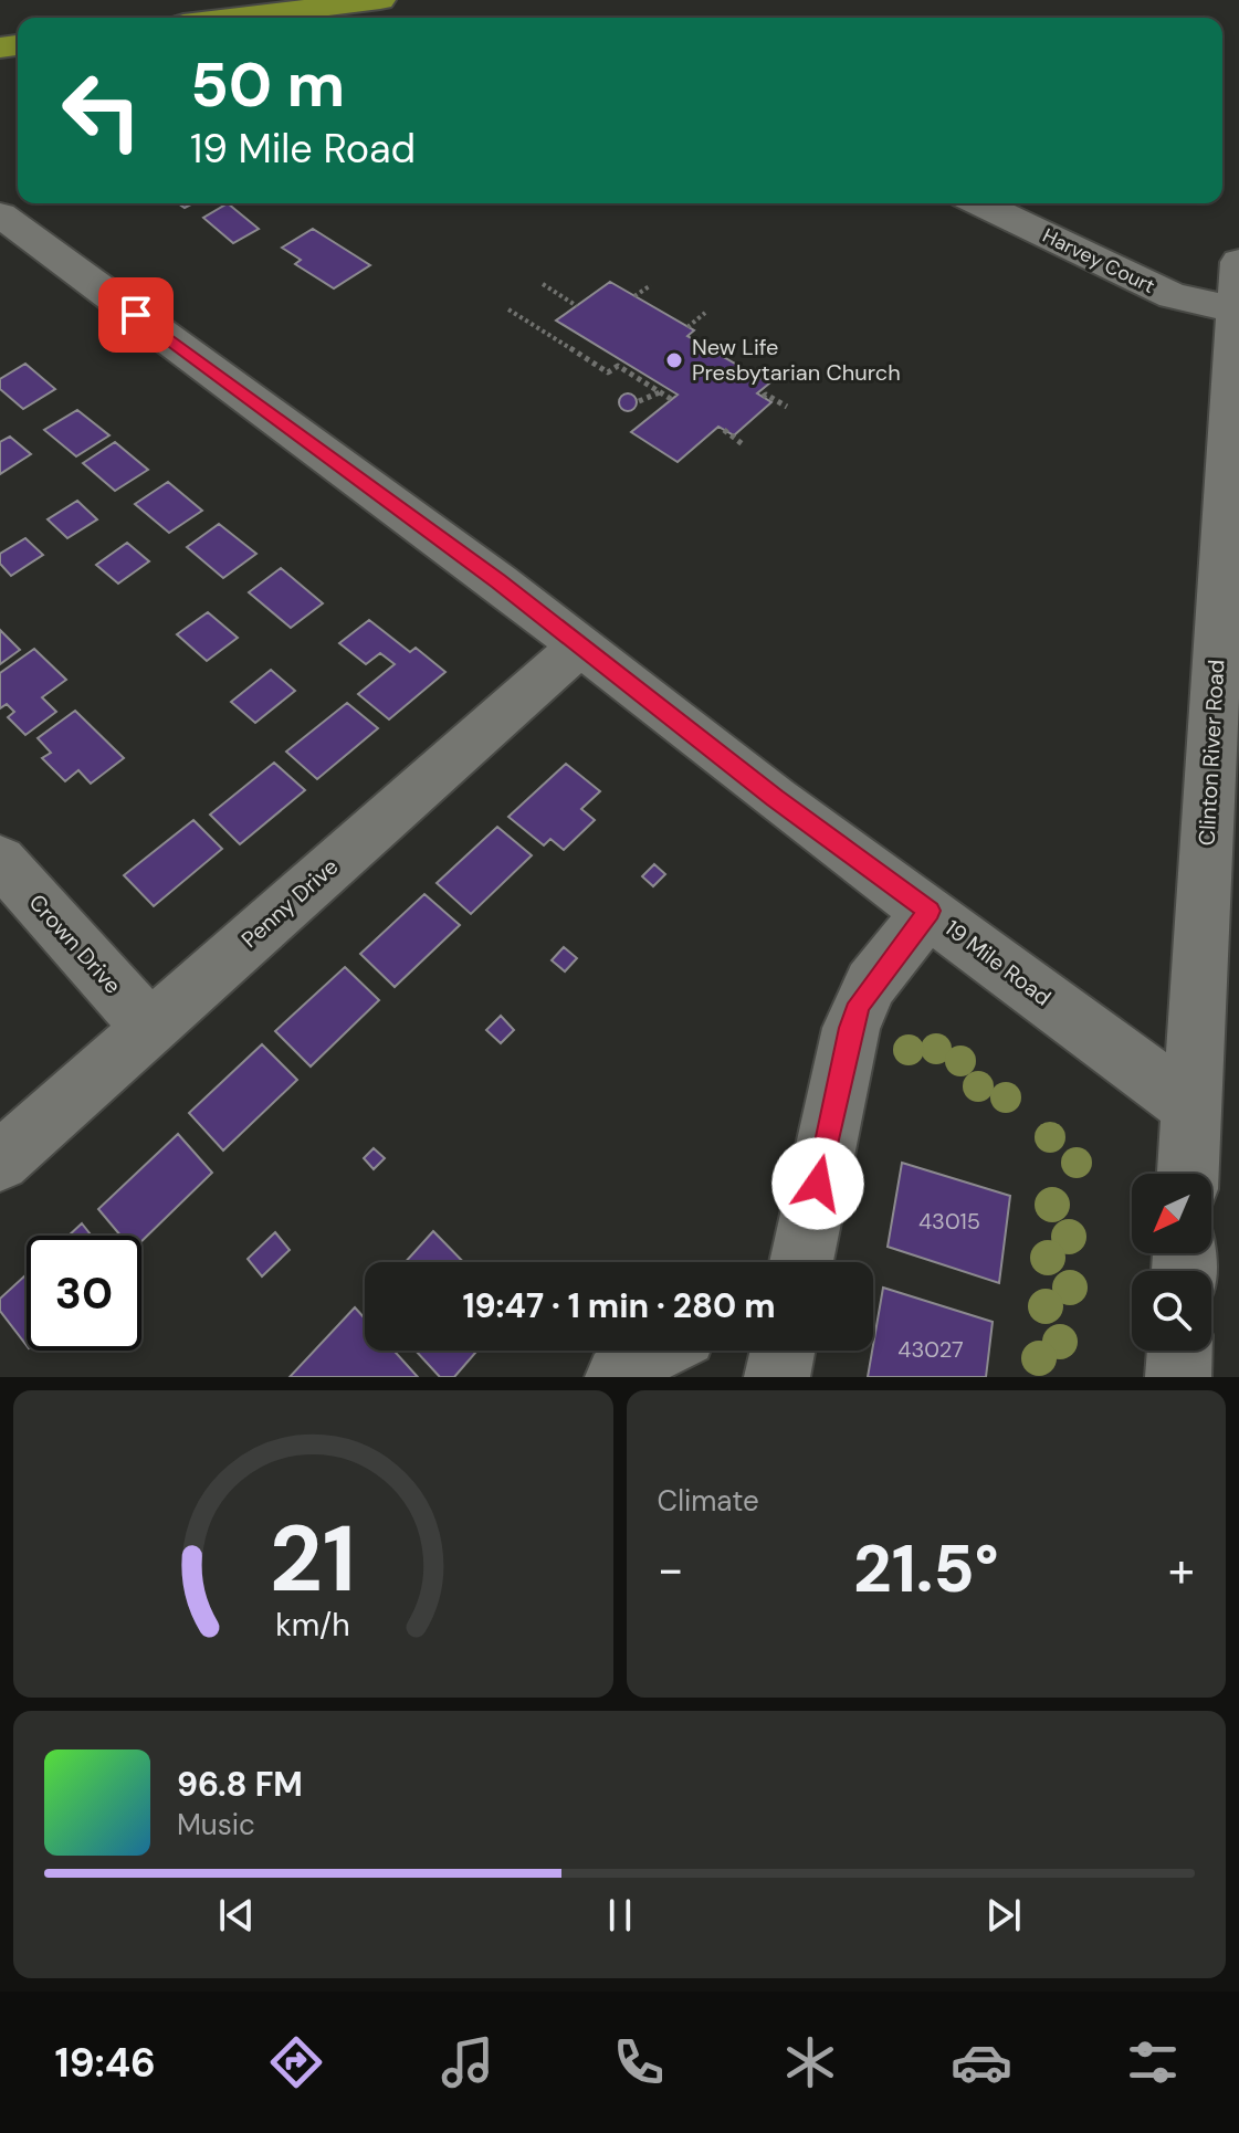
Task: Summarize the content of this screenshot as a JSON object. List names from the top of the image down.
{
  "streets": {
    "street": [
      "Harvey Court",
      "Clinton River Road",
      "Penny Drive",
      "Crown Drive",
      "19 Mile Road"
    ]
  },
  "crossings": [
    ["Harvey Court", "Clinton River Road"],
    ["Clinton River Road", "19 Mile Road"],
    ["Penny Drive", "Crown Drive"],
    ["Penny Drive", "19 Mile Road"]
  ],
  "places": ["New Life Presbytarian Church"],
  "house_numbers": ["43015", "43027"],
  "north": "bottom left",
  "page": {
    "turn": ["50 m", "19 Mile Road"],
    "limit": "30",
    "trip": "19:47 · 1 min · 280 m",
    "tile": "Climate",
    "heat": ["−", "21.5°", "+"],
    "song": ["96.8 FM", "Music"],
    "tabs": "19:46",
    "gauge": ["21", "km/h"]
  }
}
